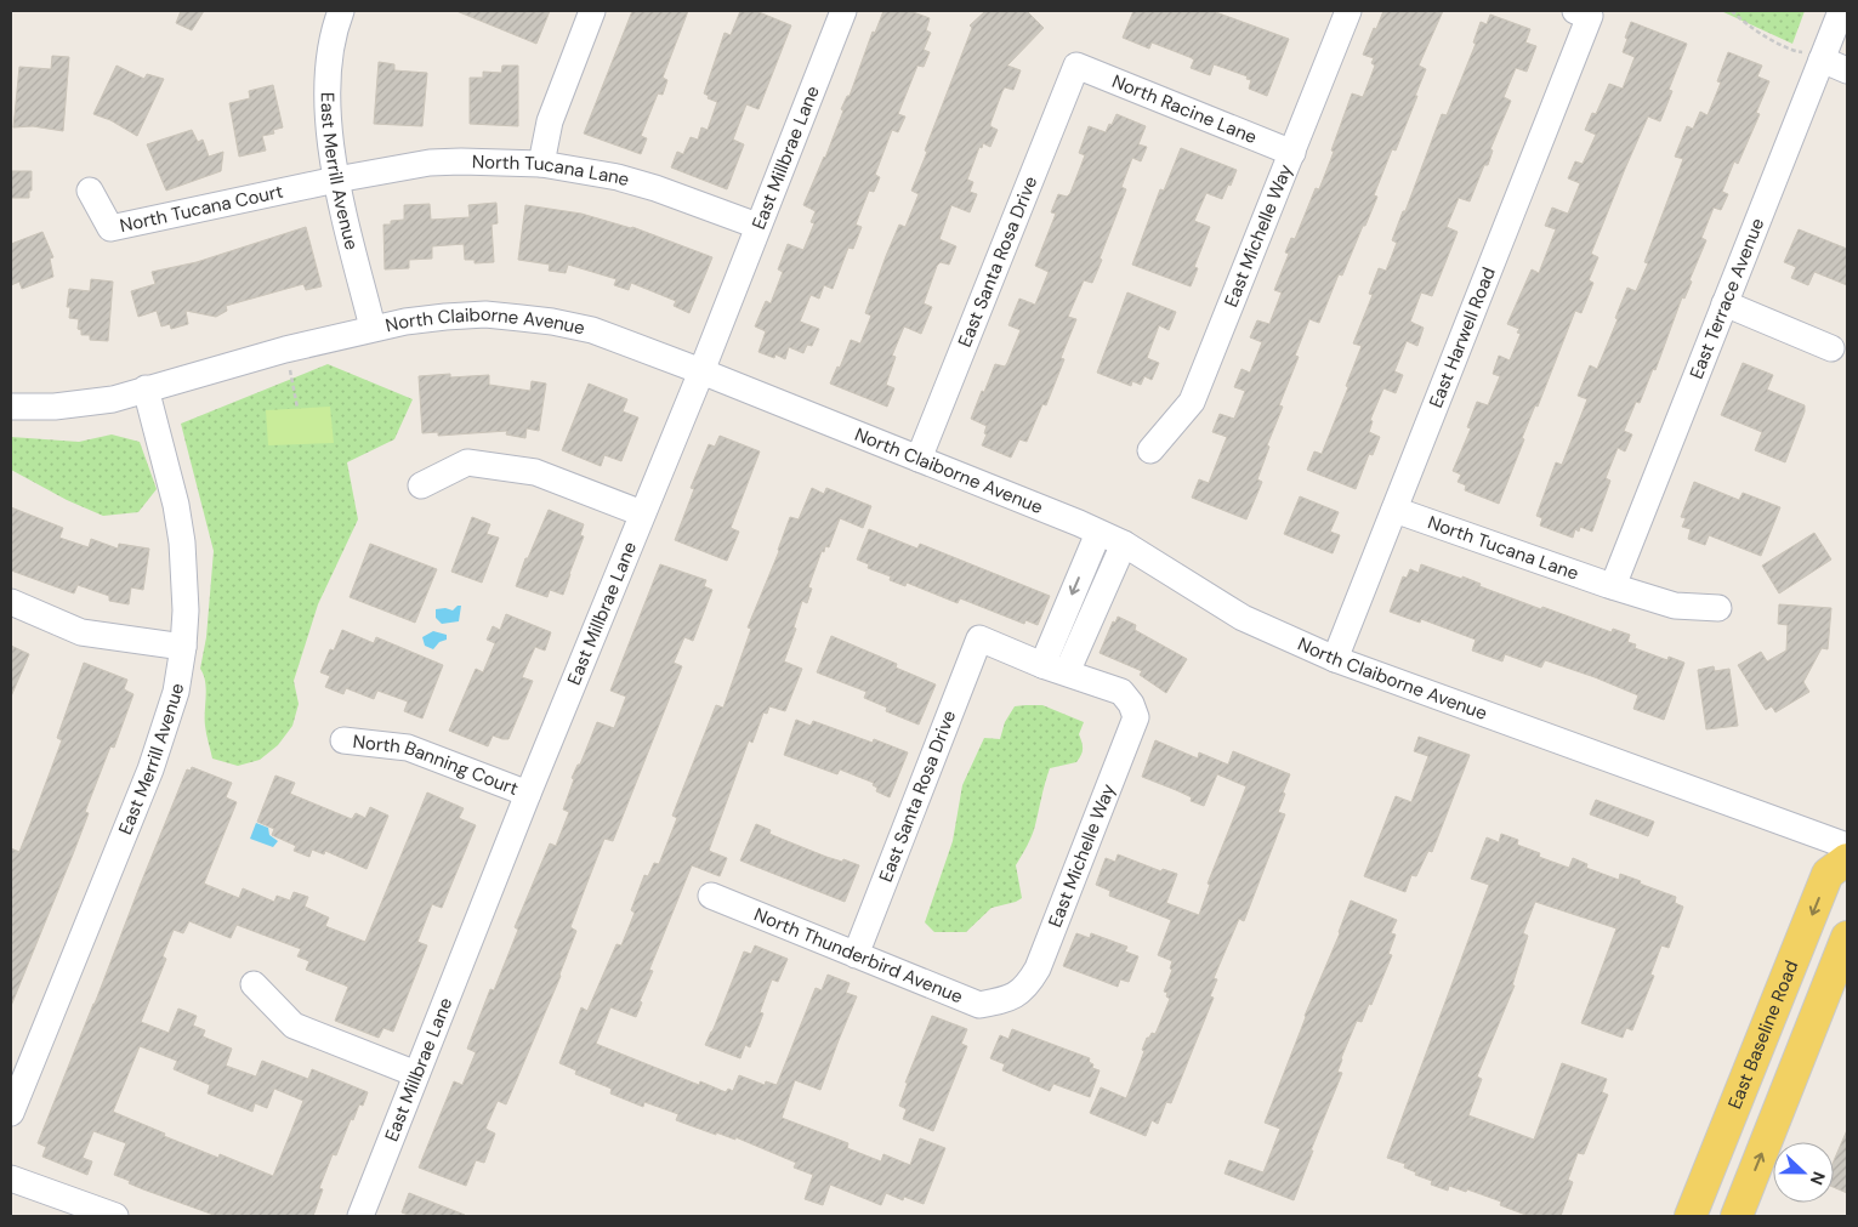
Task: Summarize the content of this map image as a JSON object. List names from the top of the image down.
{
  "streets": {
    "main road": ["East Baseline Road"],
    "street": [
      "North Racine Lane",
      "East Millbrae Lane",
      "East Merrill Avenue",
      "North Tucana Lane",
      "North Tucana Court",
      "East Michelle Way",
      "East Santa Rosa Drive",
      "East Terrace Avenue",
      "North Claiborne Avenue",
      "East Harwell Road",
      "North Banning Court",
      "North Thunderbird Avenue"
    ]
  },
  "crossings": [
    ["North Racine Lane", "East Michelle Way"],
    ["North Racine Lane", "East Santa Rosa Drive"],
    ["East Millbrae Lane", "North Tucana Lane"],
    ["East Millbrae Lane", "North Claiborne Avenue"],
    ["East Millbrae Lane", "North Banning Court"],
    ["East Merrill Avenue", "North Tucana Lane"],
    ["East Merrill Avenue", "North Tucana Court"],
    ["East Merrill Avenue", "North Claiborne Avenue"],
    ["North Tucana Lane", "North Tucana Court"],
    ["North Tucana Lane", "East Terrace Avenue"],
    ["North Tucana Lane", "East Harwell Road"],
    ["East Michelle Way", "East Santa Rosa Drive"],
    ["East Michelle Way", "North Thunderbird Avenue"],
    ["East Santa Rosa Drive", "North Claiborne Avenue"],
    ["East Santa Rosa Drive", "North Thunderbird Avenue"],
    ["North Claiborne Avenue", "East Harwell Road"]
  ],
  "north": "right"
}
